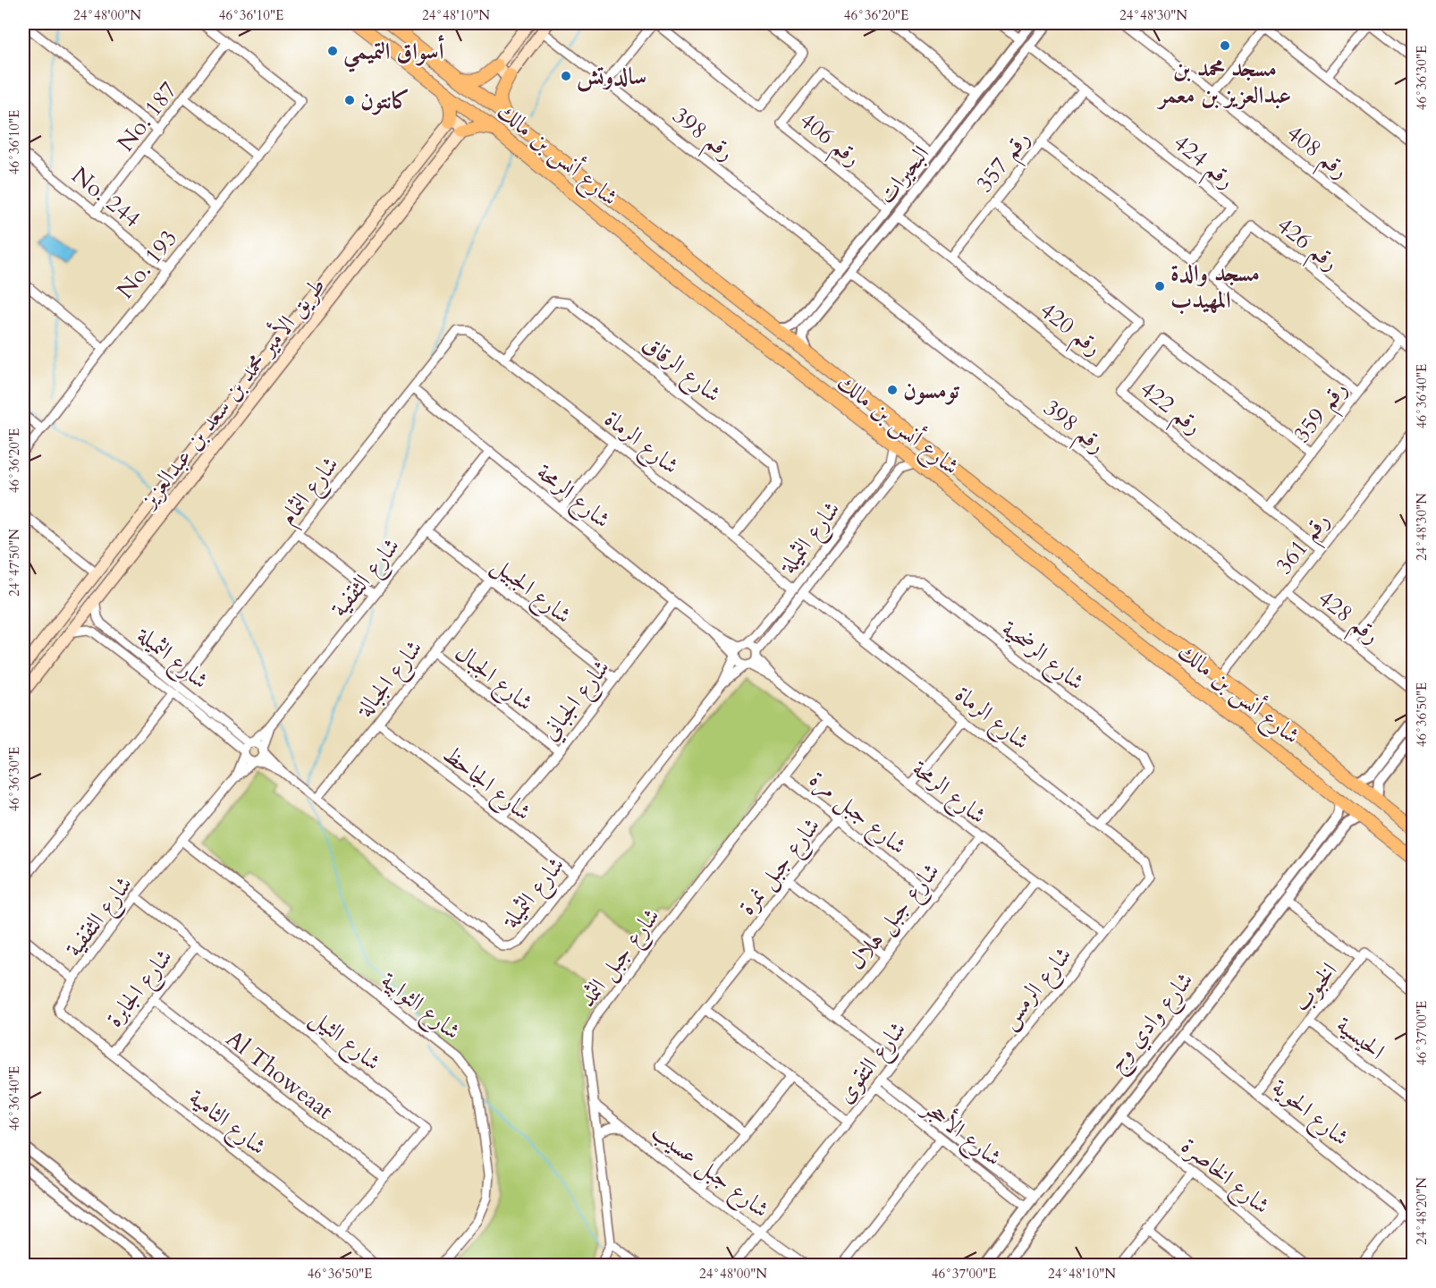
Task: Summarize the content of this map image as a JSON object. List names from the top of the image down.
{
  "streets": {
    "main road": ["شارع أنس بن مالك", "طريق الأمير محمد بن سعد بن عبدالعزيز"],
    "street": [
      "No. 187",
      "رقم 398",
      "رقم 406",
      "رقم 408",
      "رقم 357",
      "رقم 424",
      "البحيرات",
      "No. 244",
      "رقم 426",
      "No. 193",
      "رقم 420",
      "شارع الرقاق",
      "رقم 422",
      "رقم 359",
      "شارع الرماة",
      "شارع الثمام",
      "شارع الرمحة",
      "شارع الثميلة",
      "رقم 361",
      "شارع الثقفية",
      "شارع الجبيل",
      "رقم 428",
      "شارع الرضحية",
      "شارع الجبال",
      "شارع الجبالة",
      "شارع الجباني",
      "شارع الجاحظ",
      "شارع جبل مرة",
      "شارع جبل نمرة",
      "شارع جبل هلال",
      "شارع جبل الثمد",
      "الخبوب",
      "شارع الجابرة",
      "شارع الرمس",
      "شارع الثوابية",
      "شارع وادي وج",
      "الحيسية",
      "شارع الثيل",
      "شارع التقوى",
      "Al Thoweaat",
      "شارع الحوية",
      "شارع الثامية",
      "شارع الأحجر",
      "شارع جبل عسيب",
      "شارع الخاصرة"
    ]
  },
  "crossings": [
    ["No. 187", "No. 244"],
    ["No. 187", "No. 193"],
    ["رقم 398", "البحيرات"],
    ["رقم 398", "رقم 361"],
    ["رقم 406", "البحيرات"],
    ["شارع أنس بن مالك", "البحيرات"],
    ["شارع أنس بن مالك", "شارع الثميلة"],
    ["شارع أنس بن مالك", "رقم 361"],
    ["شارع أنس بن مالك", "شارع وادي وج"],
    ["رقم 357", "رقم 424"],
    ["رقم 357", "رقم 420"],
    ["رقم 424", "البحيرات"],
    ["البحيرات", "رقم 420"],
    ["No. 244", "No. 193"],
    ["رقم 426", "رقم 359"],
    ["شارع الرقاق", "شارع الرماة"],
    ["طريق الأمير محمد بن سعد بن عبدالعزيز", "شارع الثميلة"],
    ["رقم 422", "رقم 359"],
    ["رقم 422", "رقم 361"],
    ["شارع الرماة", "شارع الثمام"],
    ["شارع الرماة", "شارع الثميلة"],
    ["شارع الرماة", "شارع الرضحية"],
    ["شارع الرماة", "شارع الرمس"],
    ["شارع الثمام", "شارع الرمحة"],
    ["شارع الرمحة", "شارع الثميلة"],
    ["شارع الرمحة", "شارع الثقفية"],
    ["شارع الرمحة", "شارع الجباني"],
    ["شارع الرمحة", "شارع جبل هلال"],
    ["شارع الرمحة", "شارع جبل الثمد"],
    ["شارع الرمحة", "شارع الرمس"],
    ["شارع الرمحة", "شارع التقوى"],
    ["شارع الثميلة", "شارع الجبالة"],
    ["شارع الثميلة", "شارع الجاحظ"],
    ["رقم 361", "رقم 428"],
    ["شارع الثقفية", "شارع الجبيل"],
    ["شارع الثقفية", "شارع الثوابية"],
    ["شارع الثقفية", "شارع الثيل"],
    ["شارع الثقفية", "شارع الثامية"],
    ["شارع الجبيل", "شارع الجبالة"],
    ["شارع الجبيل", "شارع الجباني"],
    ["شارع الجبال", "شارع الجبالة"],
    ["شارع الجبال", "شارع الجباني"],
    ["شارع الجبالة", "شارع الجاحظ"],
    ["شارع الجباني", "شارع الجاحظ"],
    ["شارع جبل مرة", "شارع جبل نمرة"],
    ["شارع جبل مرة", "شارع جبل هلال"],
    ["شارع جبل مرة", "شارع جبل الثمد"],
    ["شارع جبل الثمد", "شارع جبل عسيب"],
    ["الخبوب", "الحيسية"],
    ["الخبوب", "شارع الحوية"],
    ["شارع الجابرة", "شارع الثيل"],
    ["شارع الجابرة", "Al Thoweaat"],
    ["شارع الجابرة", "شارع الثامية"],
    ["شارع وادي وج", "شارع الحوية"],
    ["شارع وادي وج", "شارع الأحجر"],
    ["شارع وادي وج", "شارع الخاصرة"],
    ["شارع الثيل", "Al Thoweaat"],
    ["شارع الثيل", "شارع الثامية"],
    ["شارع التقوى", "شارع الأحجر"],
    ["شارع التقوى", "شارع جبل عسيب"]
  ],
  "places": [
    "مسجد محمد بن عبدالعزيز بن معمر",
    "أسواق التميمي",
    "سالدوتش",
    "كانتون",
    "مسجد والدة المهيدب",
    "تومسون"
  ],
  "coordinates": [
    "24°48'00\"N",
    "46°36'10\"E",
    "24°48'10\"N",
    "46°36'20\"E",
    "24°48'30\"N",
    "46°36'30\"E",
    "46°36'40\"E",
    "24°47'50\"N",
    "46°36'50\"E",
    "46°37'00\"E",
    "24°48'20\"N"
  ]
}
